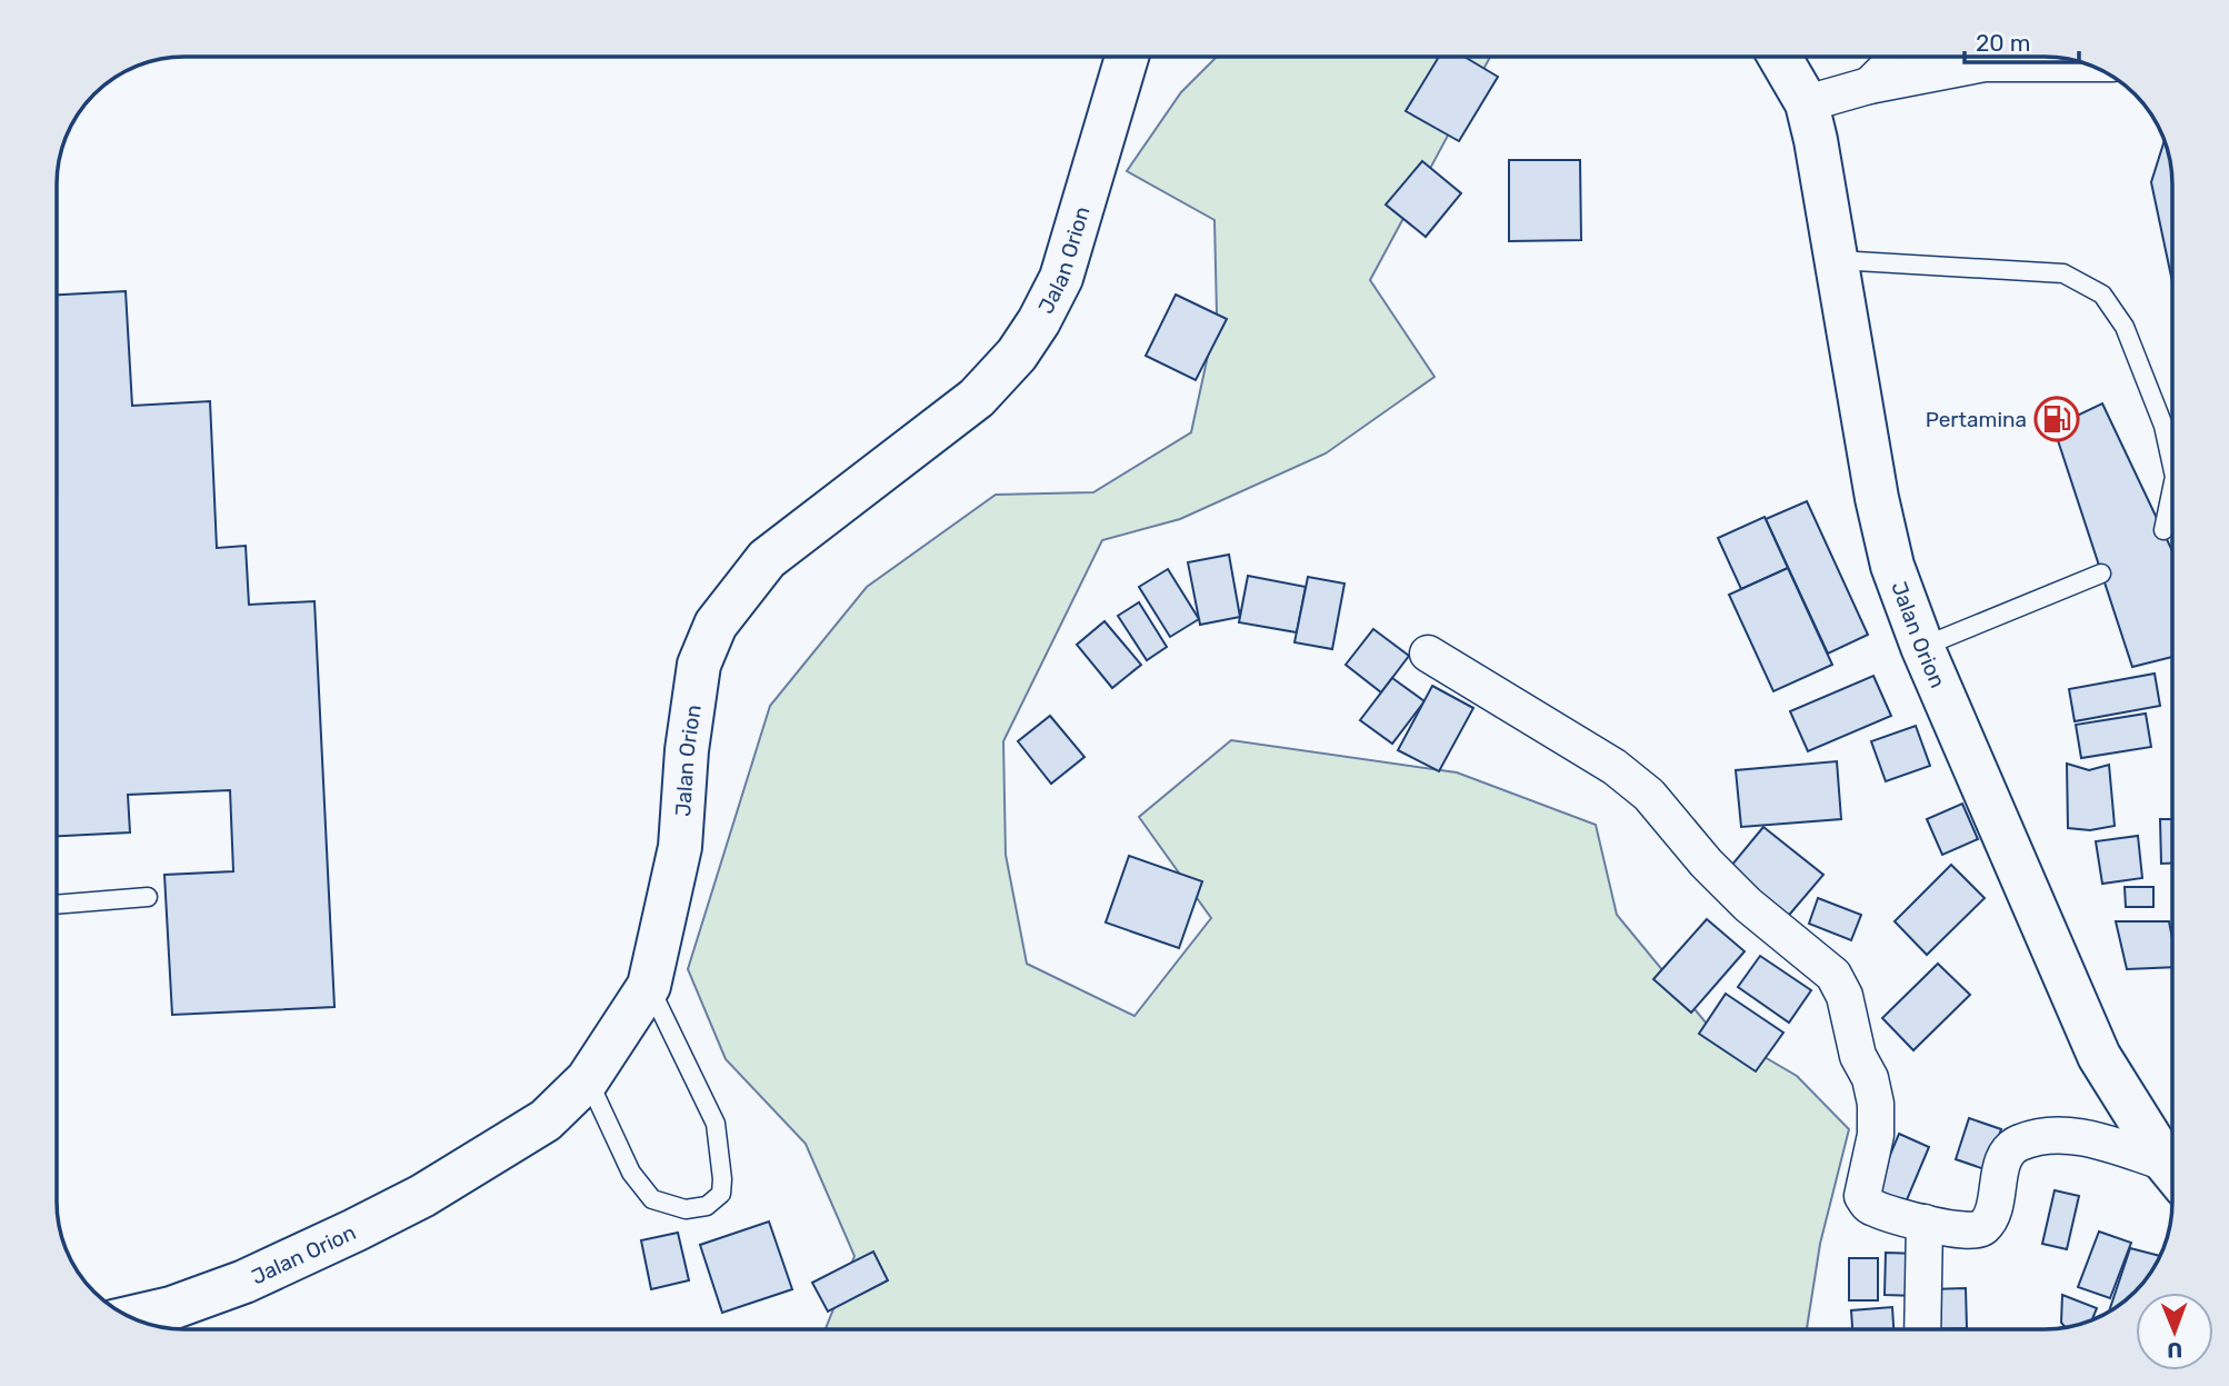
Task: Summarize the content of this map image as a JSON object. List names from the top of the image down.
{
  "streets": {
    "highway": ["Jalan Orion"]
  },
  "places": {
    "fuel station": ["Pertamina"]
  },
  "scale_bar": "20 m",
  "north": "bottom"
}
